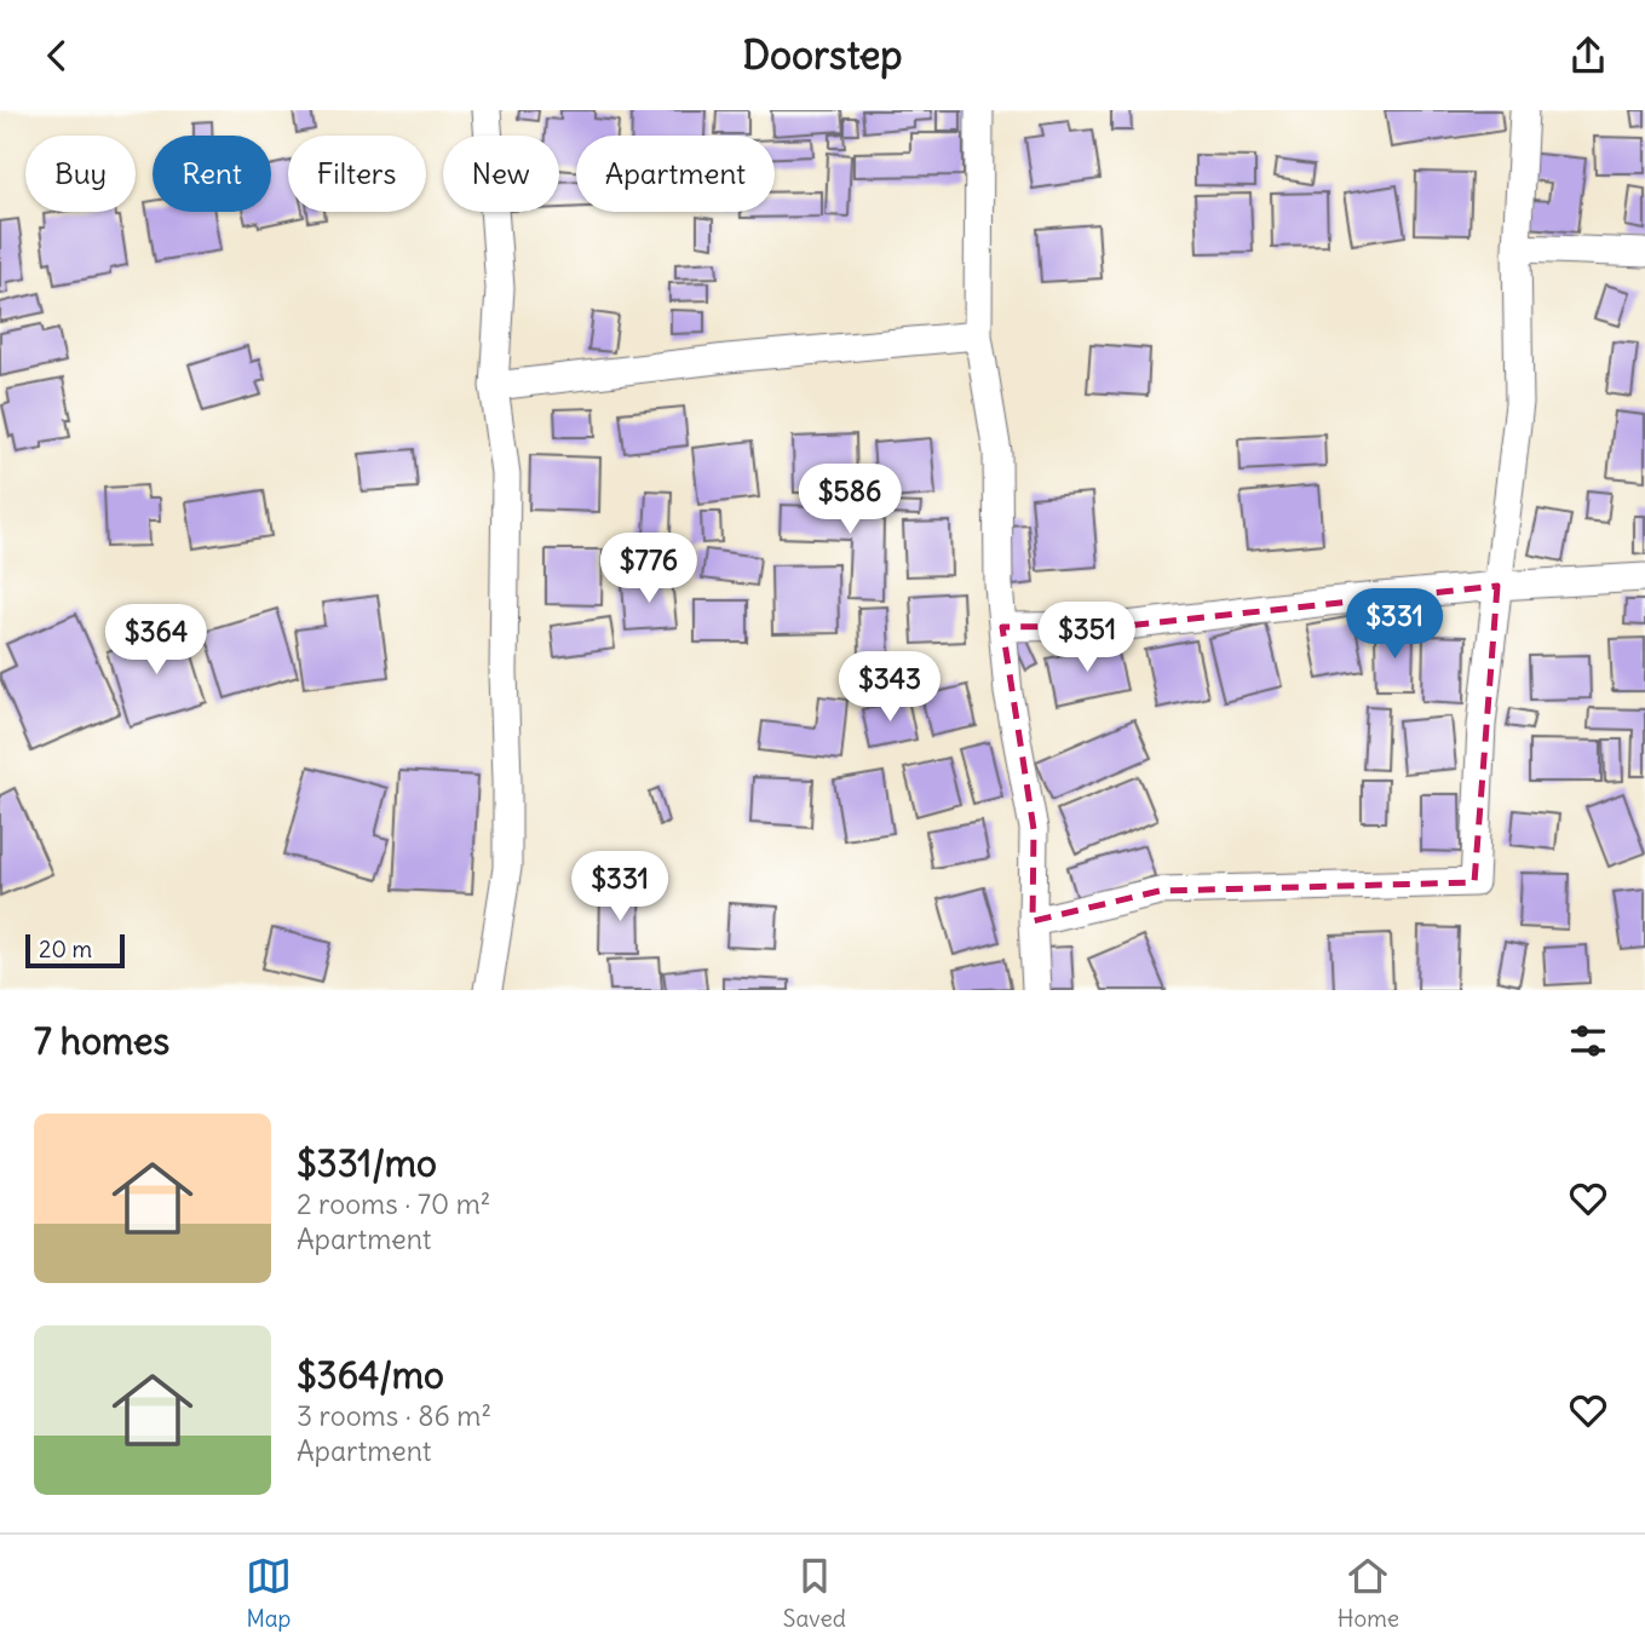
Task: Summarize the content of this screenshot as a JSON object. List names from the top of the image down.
{
  "scale_bar": "20 m",
  "page": {
    "header": "Doorstep",
    "chip": [
      "Buy",
      "Rent",
      "Filters",
      "New",
      "Apartment"
    ],
    "price": [
      "$586",
      "$776",
      "$331",
      "$351",
      "$364",
      "$343",
      "$331"
    ],
    "scale": "20 m",
    "heading": "7 homes",
    "list": [
      {
        "name": "$331/mo",
        "note": "2 rooms · 70 m² · Apartment"
      },
      {
        "name": "$364/mo",
        "note": "3 rooms · 86 m² · Apartment"
      }
    ],
    "tabs": ["Map", "Saved", "Home"]
  }
}
